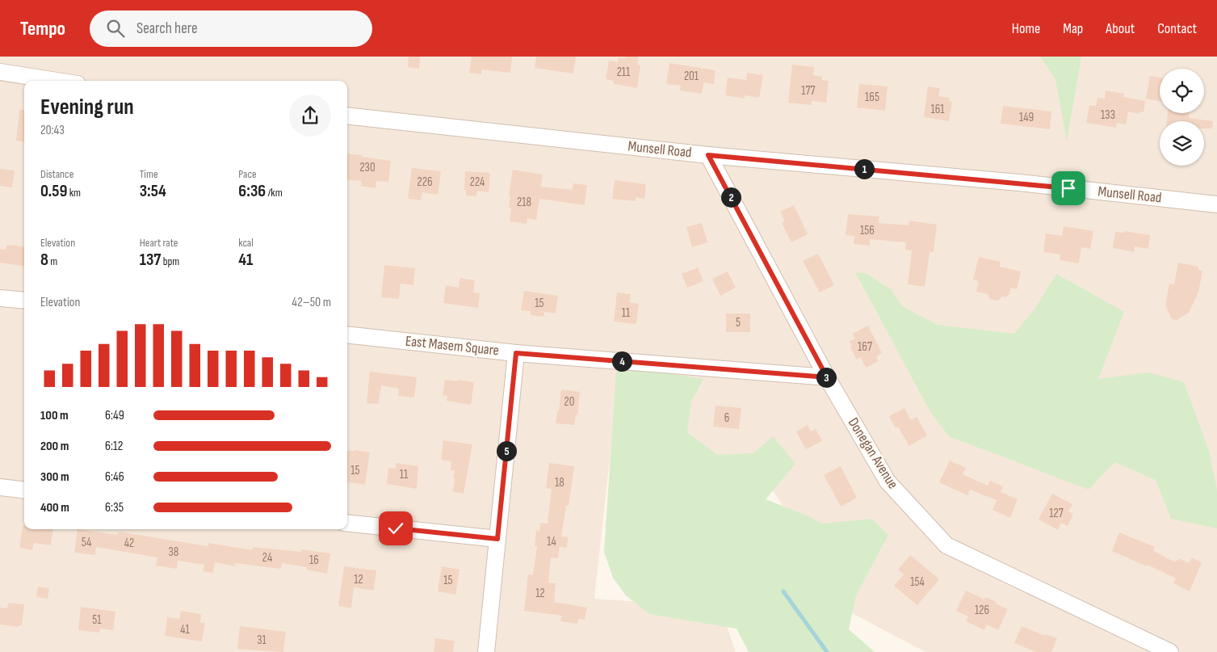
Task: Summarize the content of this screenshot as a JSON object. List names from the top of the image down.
{
  "streets": {
    "street": ["Munsell Road", "East Masem Square", "Donegan Avenue"]
  },
  "crossings": [
    ["Munsell Road", "Donegan Avenue"],
    ["East Masem Square", "Donegan Avenue"]
  ],
  "house_numbers": [
    "211",
    "201",
    "177",
    "165",
    "161",
    "133",
    "149",
    "230",
    "226",
    "224",
    "218",
    "156",
    "15",
    "11",
    "5",
    "167",
    "20",
    "6",
    "15",
    "11",
    "18",
    "127",
    "14",
    "54",
    "42",
    "38",
    "24",
    "16",
    "12",
    "15",
    "154",
    "12",
    "126",
    "51",
    "41",
    "31"
  ],
  "page": {
    "header": "Tempo",
    "search": "Search here",
    "nav": [
      "Home",
      "Map",
      "About",
      "Contact"
    ],
    "heading": ["Evening run", "20:43"],
    "stats": [
      ["Distance", "0.59 km"],
      ["Time", "3:54"],
      ["Pace", "6:36 /km"],
      ["Elevation", "8 m"],
      ["Heart rate", "137 bpm"],
      ["kcal", "41"]
    ],
    "pins": [
      "1",
      "2",
      "4",
      "3",
      "5"
    ],
    "chart": ["Elevation", "42–50 m"],
    "list": [
      {
        "name": "100 m",
        "note": "6:49"
      },
      {
        "name": "200 m",
        "note": "6:12"
      },
      {
        "name": "300 m",
        "note": "6:46"
      },
      {
        "name": "400 m",
        "note": "6:35"
      }
    ]
  }
}
